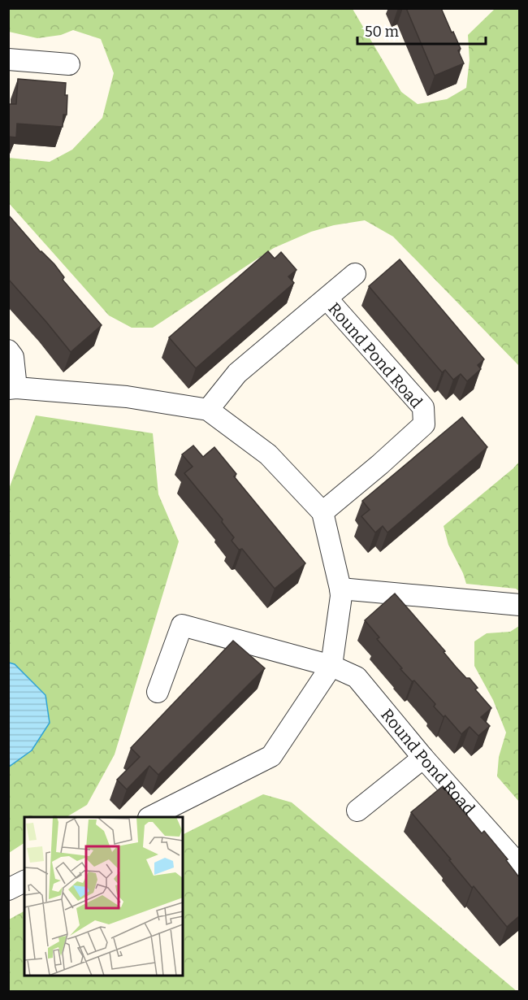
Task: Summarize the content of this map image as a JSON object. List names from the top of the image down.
{
  "streets": {
    "street": ["Round Pond Road"]
  },
  "scale_bar": "50 m"
}
